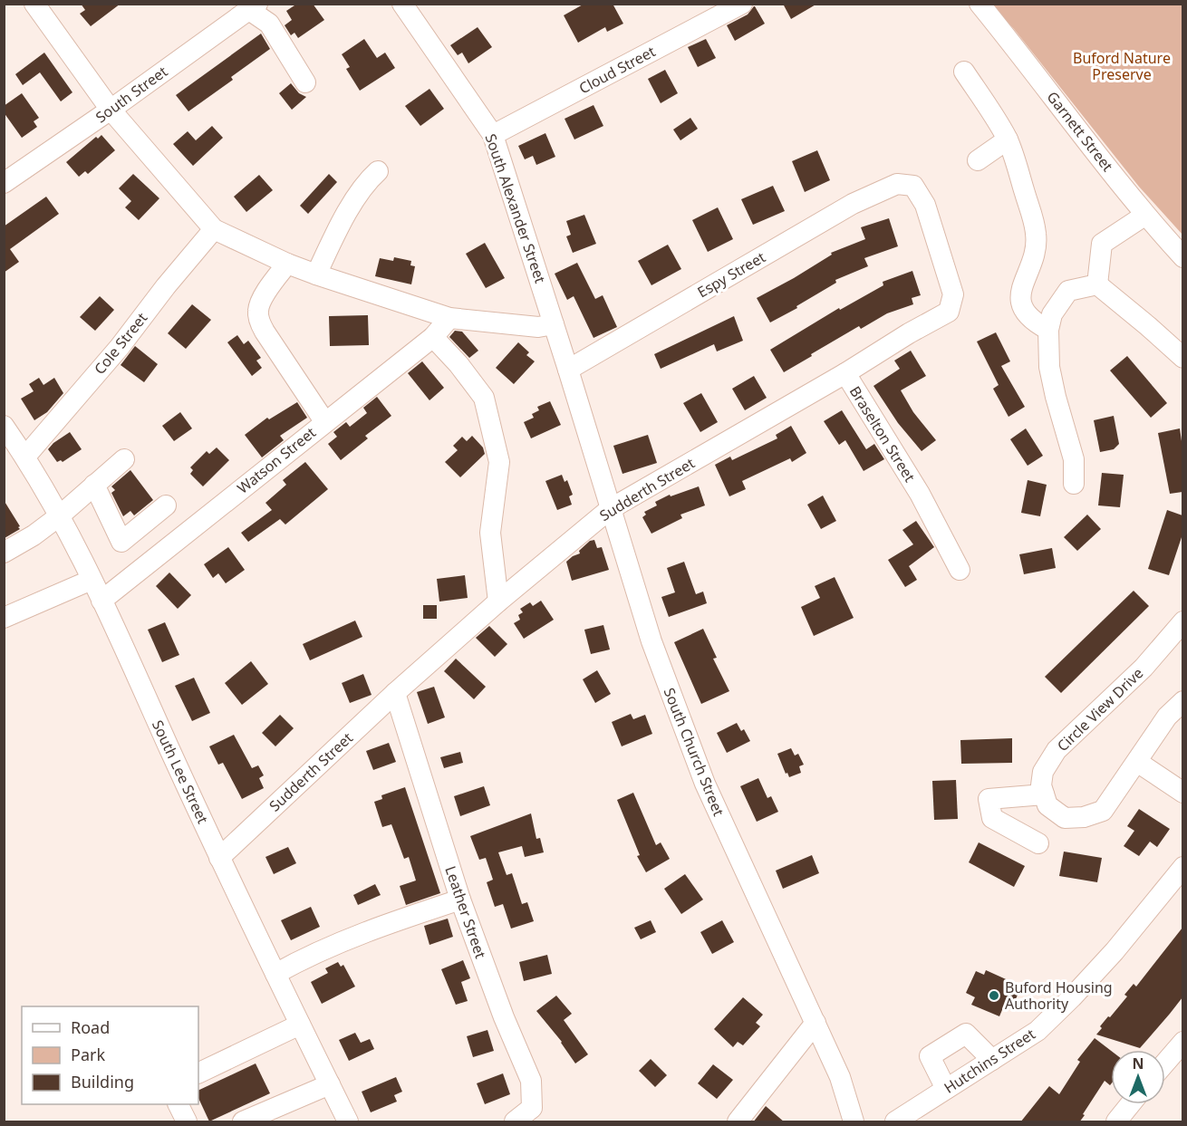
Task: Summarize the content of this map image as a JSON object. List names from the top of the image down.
{
  "streets": {
    "street": [
      "Cloud Street",
      "South Street",
      "Garnett Street",
      "South Alexander Street",
      "Espy Street",
      "Cole Street",
      "Braselton Street",
      "Watson Street",
      "Sudderth Street",
      "Circle View Drive",
      "South Church Street",
      "South Lee Street",
      "Leather Street",
      "Hutchins Street"
    ]
  },
  "crossings": [
    ["Cloud Street", "South Alexander Street"],
    ["South Alexander Street", "Espy Street"],
    ["South Alexander Street", "South Church Street"],
    ["Espy Street", "Sudderth Street"],
    ["Espy Street", "South Church Street"],
    ["Cole Street", "South Lee Street"],
    ["Braselton Street", "Sudderth Street"],
    ["Watson Street", "South Lee Street"],
    ["Sudderth Street", "South Church Street"],
    ["Sudderth Street", "South Lee Street"],
    ["Sudderth Street", "Leather Street"]
  ],
  "parks": ["Buford Nature Preserve"],
  "places": ["Buford Housing Authority"],
  "legend": ["Road", "Park", "Building"],
  "north": "top"
}
